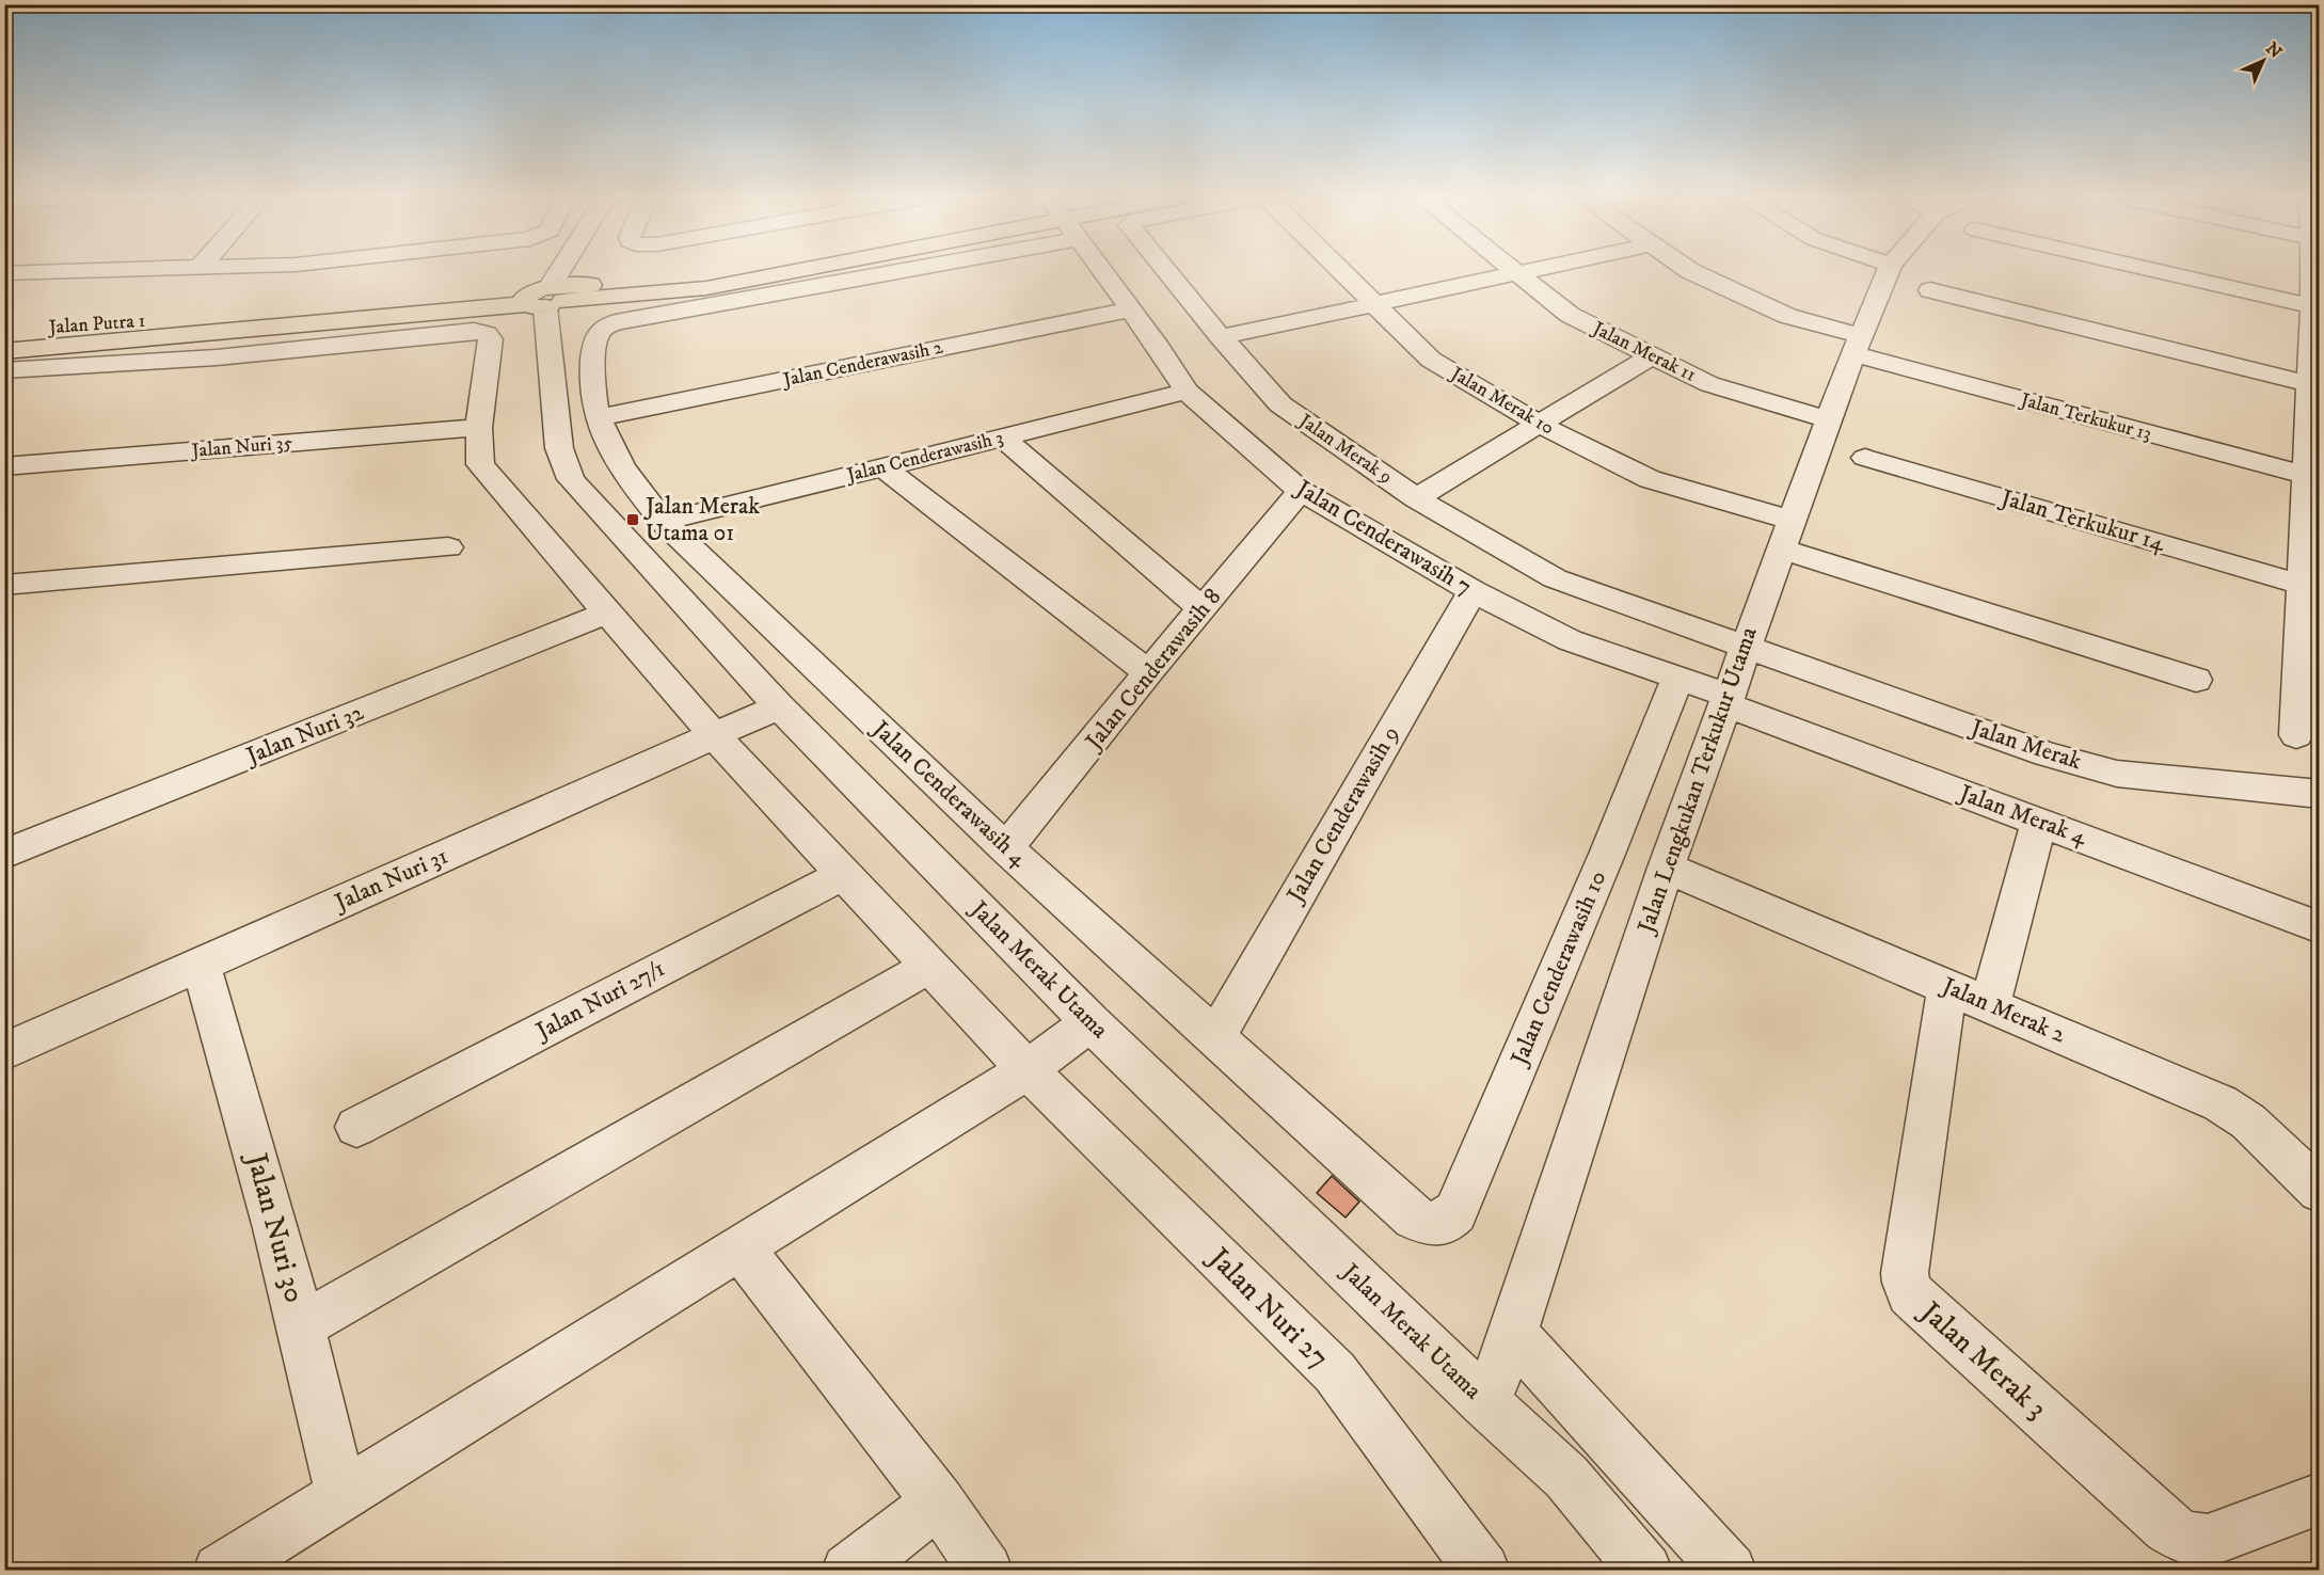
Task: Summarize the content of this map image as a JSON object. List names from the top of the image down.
{
  "streets": {
    "main road": ["Jalan Putra 1"],
    "street": [
      "Jalan Merak 11",
      "Jalan Cenderawasih 2",
      "Jalan Merak 10",
      "Jalan Terkukur 13",
      "Jalan Nuri 35",
      "Jalan Merak 9",
      "Jalan Cenderawasih 3",
      "Jalan Terkukur 14",
      "Jalan Cenderawasih 7",
      "Jalan Cenderawasih 8",
      "Jalan Nuri 32",
      "Jalan Merak",
      "Jalan Lengkukan Terkukur Utama",
      "Jalan Cenderawasih 4",
      "Jalan Cenderawasih 9",
      "Jalan Merak 4",
      "Jalan Nuri 31",
      "Jalan Cenderawasih 10",
      "Jalan Merak Utama",
      "Jalan Nuri 27/1",
      "Jalan Merak 2",
      "Jalan Nuri 30",
      "Jalan Nuri 27",
      "Jalan Merak 3"
    ]
  },
  "crossings": [
    ["Jalan Putra 1", "Jalan Merak Utama"],
    ["Jalan Merak 11", "Jalan Lengkukan Terkukur Utama"],
    ["Jalan Cenderawasih 2", "Jalan Cenderawasih 7"],
    ["Jalan Cenderawasih 2", "Jalan Cenderawasih 4"],
    ["Jalan Merak 10", "Jalan Lengkukan Terkukur Utama"],
    ["Jalan Terkukur 13", "Jalan Lengkukan Terkukur Utama"],
    ["Jalan Nuri 35", "Jalan Nuri 27"],
    ["Jalan Merak 9", "Jalan Merak"],
    ["Jalan Merak 9", "Jalan Lengkukan Terkukur Utama"],
    ["Jalan Cenderawasih 3", "Jalan Cenderawasih 7"],
    ["Jalan Cenderawasih 3", "Jalan Cenderawasih 4"],
    ["Jalan Cenderawasih 7", "Jalan Cenderawasih 8"],
    ["Jalan Cenderawasih 7", "Jalan Lengkukan Terkukur Utama"],
    ["Jalan Cenderawasih 7", "Jalan Cenderawasih 9"],
    ["Jalan Cenderawasih 7", "Jalan Merak 4"],
    ["Jalan Cenderawasih 7", "Jalan Cenderawasih 10"],
    ["Jalan Cenderawasih 8", "Jalan Cenderawasih 4"],
    ["Jalan Nuri 32", "Jalan Nuri 27"],
    ["Jalan Merak", "Jalan Lengkukan Terkukur Utama"],
    ["Jalan Lengkukan Terkukur Utama", "Jalan Merak 4"],
    ["Jalan Lengkukan Terkukur Utama", "Jalan Merak Utama"],
    ["Jalan Lengkukan Terkukur Utama", "Jalan Merak 2"],
    ["Jalan Cenderawasih 4", "Jalan Cenderawasih 9"],
    ["Jalan Cenderawasih 4", "Jalan Cenderawasih 10"],
    ["Jalan Nuri 31", "Jalan Merak Utama"],
    ["Jalan Nuri 31", "Jalan Nuri 30"],
    ["Jalan Nuri 31", "Jalan Nuri 27"],
    ["Jalan Nuri 27/1", "Jalan Nuri 27"],
    ["Jalan Merak 2", "Jalan Merak 3"]
  ],
  "places": {
    "transit": ["Jalan Merak Utama 01"]
  },
  "north": "top right"
}
